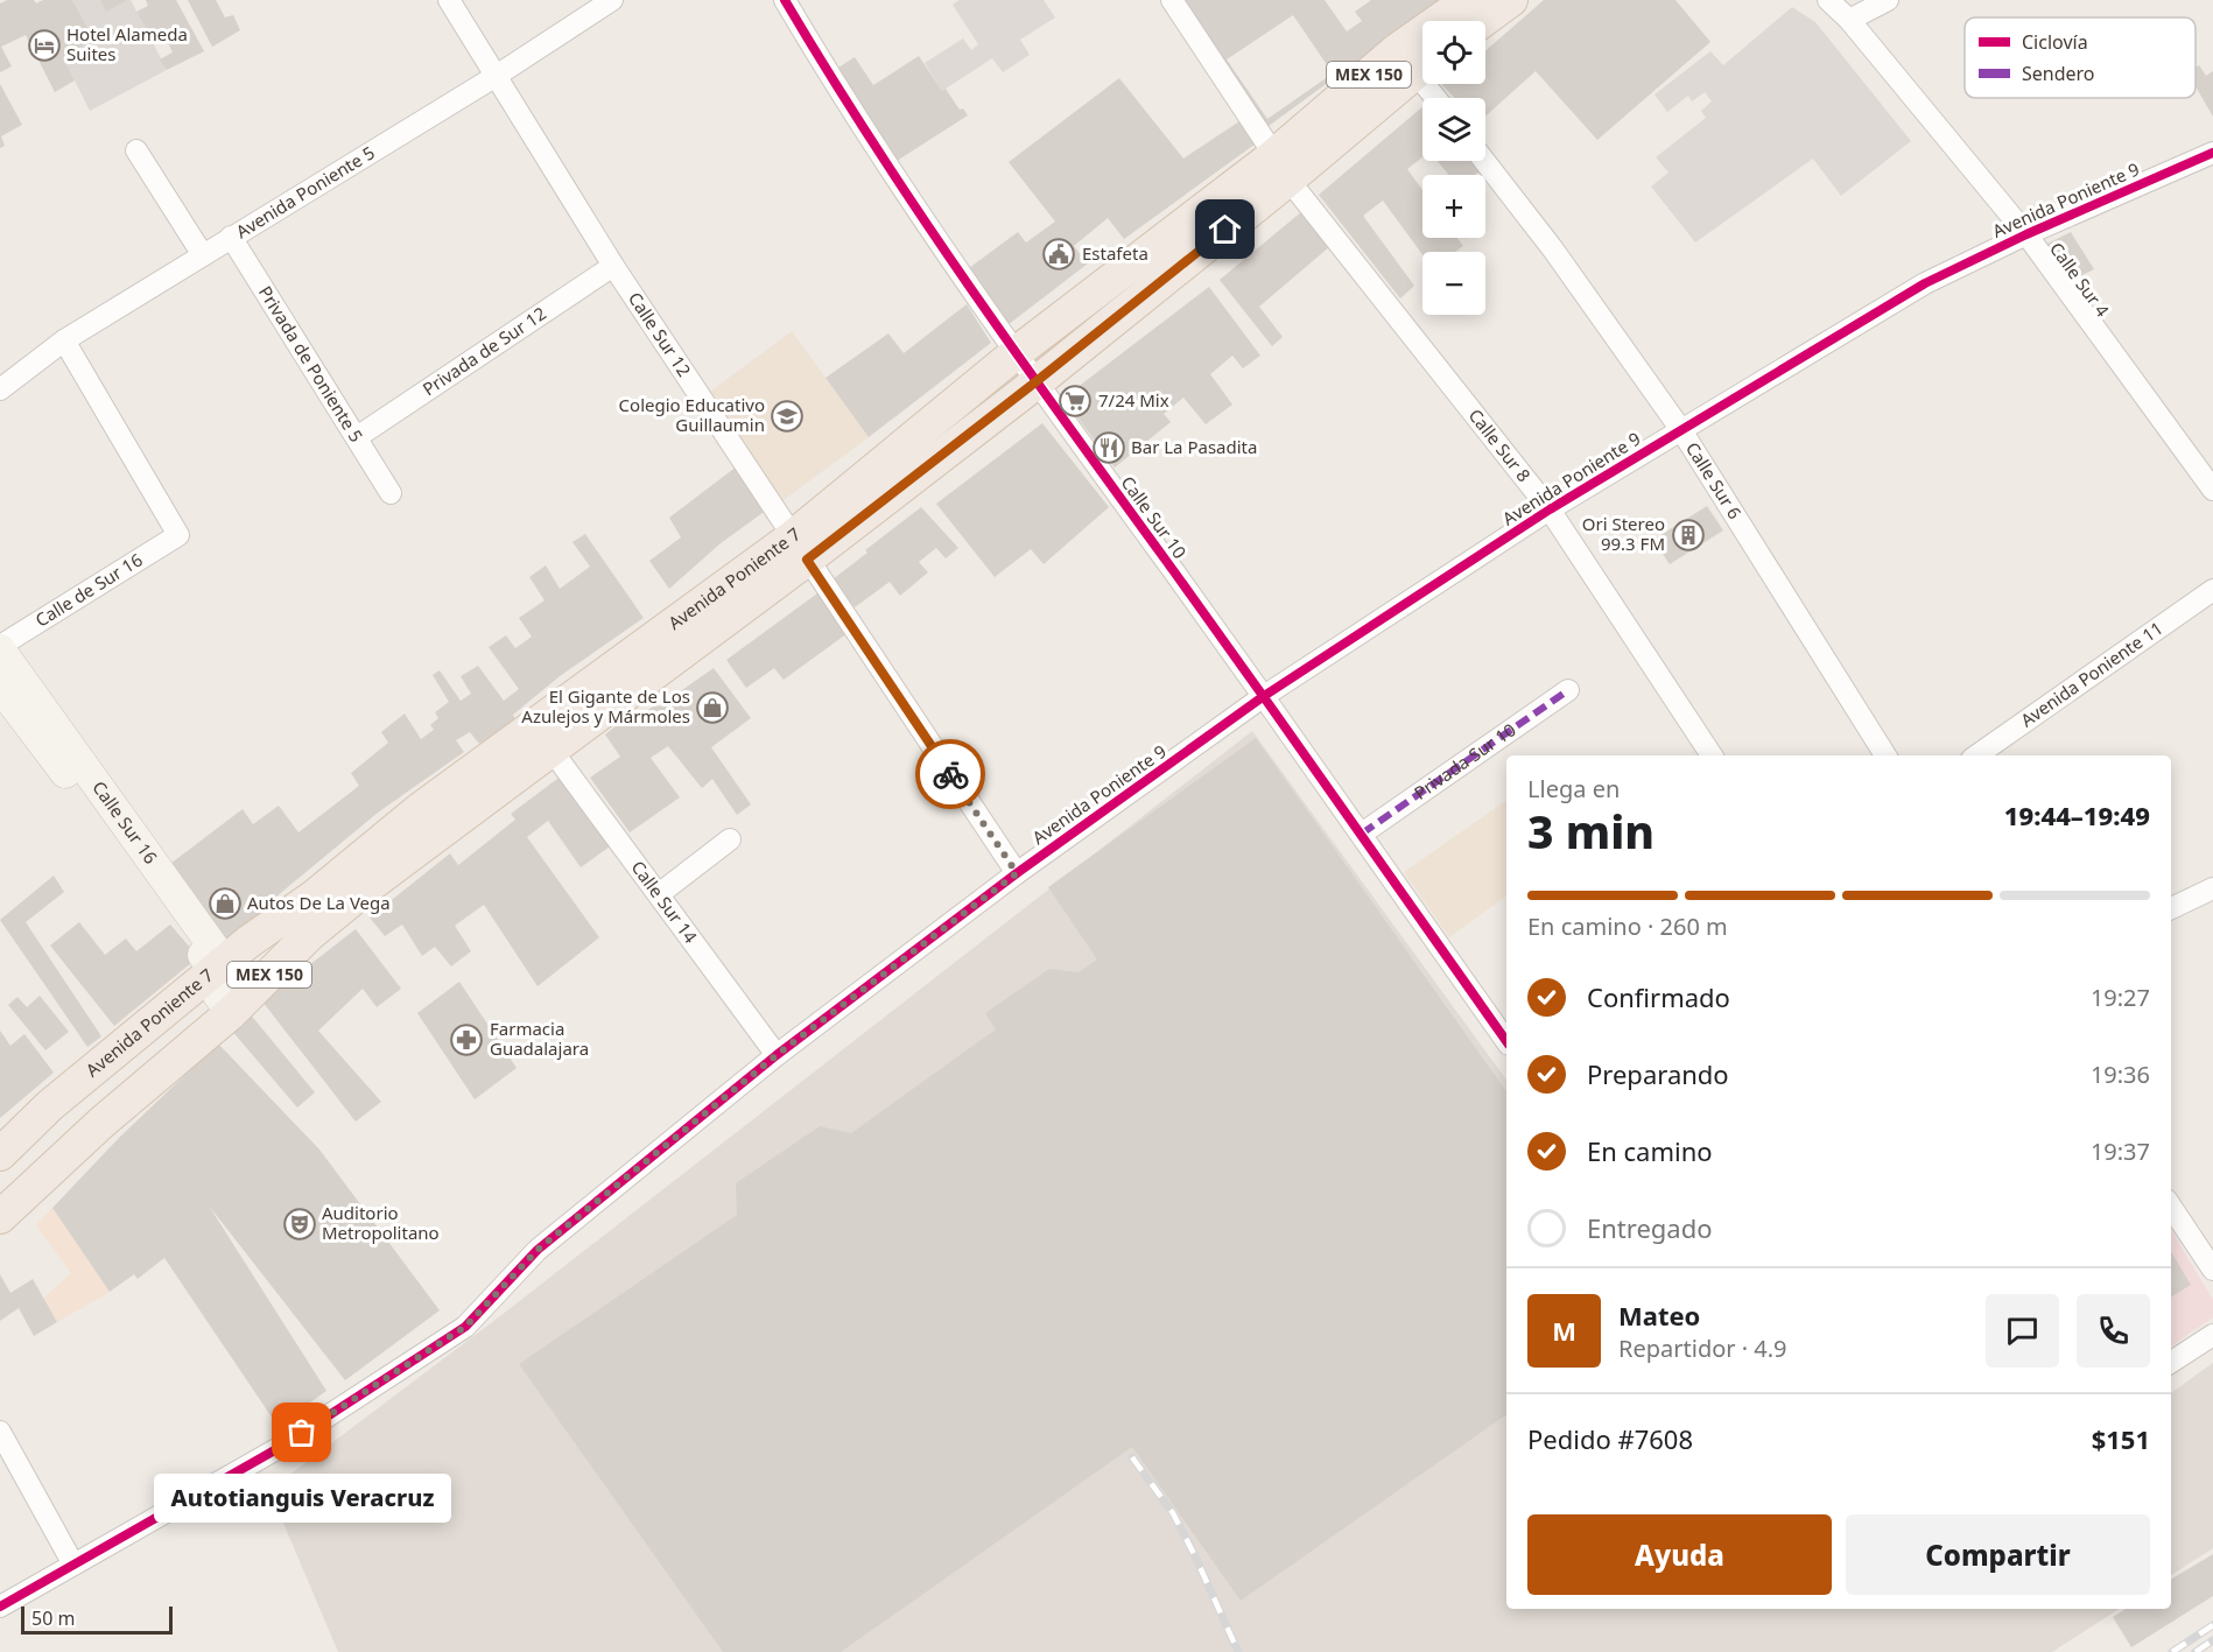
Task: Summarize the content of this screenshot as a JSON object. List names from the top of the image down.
{
  "streets": {
    "main road": ["MEX 150", "Avenida Poniente 7", "Calle Sur 16"],
    "street": [
      "Avenida Poniente 5",
      "Avenida Poniente 9",
      "Calle Sur 4",
      "Calle Sur 12",
      "Privada de Sur 12",
      "Privada de Poniente 5",
      "Calle Sur 8",
      "Calle Sur 6",
      "Calle Sur 10",
      "Calle de Sur 16",
      "Avenida Poniente 11",
      "Privada Sur 10",
      "Calle Sur 14"
    ]
  },
  "crossings": [
    ["Avenida Poniente 5", "Calle Sur 12"],
    ["Avenida Poniente 5", "Privada de Poniente 5"],
    ["Avenida Poniente 5", "Calle de Sur 16"],
    ["Avenida Poniente 9", "Calle Sur 4"],
    ["Avenida Poniente 9", "Calle Sur 12"],
    ["Avenida Poniente 9", "Calle Sur 8"],
    ["Avenida Poniente 9", "Calle Sur 6"],
    ["Avenida Poniente 9", "Calle Sur 10"],
    ["Avenida Poniente 9", "Calle Sur 14"],
    ["Calle Sur 12", "Privada de Sur 12"],
    ["Calle Sur 12", "Avenida Poniente 7"],
    ["Privada de Sur 12", "Privada de Poniente 5"],
    ["Calle Sur 8", "Avenida Poniente 7"],
    ["Calle Sur 10", "Avenida Poniente 7"],
    ["Calle Sur 10", "Privada Sur 10"],
    ["Avenida Poniente 7", "Calle Sur 16"],
    ["Avenida Poniente 7", "Calle Sur 14"],
    ["Calle de Sur 16", "Calle Sur 16"]
  ],
  "places": {
    "hotel": ["Hotel Alameda Suites"],
    "public building": ["Estafeta"],
    "supermarket": ["7/24 Mix"],
    "school or university": ["Colegio Educativo Guillaumin"],
    "restaurant": ["Bar La Pasadita"],
    "building": ["Ori Stereo 99.3 FM"],
    "shop": ["El Gigante de Los Azulejos y Mármoles", "Autos De La Vega"],
    "pharmacy": ["Farmacia Guadalajara"],
    "theatre": ["Auditorio Metropolitano"],
    "other": ["Autotianguis Veracruz"]
  },
  "legend": ["Ciclovía", "Sendero"],
  "scale_bar": "50 m",
  "page": {
    "map_buttons": ["+", "−"],
    "heading": ["3 min", "Llega en", "19:44–19:49"],
    "panel": [
      "Mateo",
      "Repartidor · 4.9",
      "Pedido #7608",
      "$151"
    ],
    "bar": "En camino · 260 m",
    "list": [
      ["Confirmado", "19:27"],
      ["Preparando", "19:36"],
      ["En camino", "19:37"],
      "Entregado"
    ],
    "round": "M",
    "bubble": "Autotianguis Veracruz",
    "buttons": ["Ayuda", "Compartir"],
    "scale": "50 m"
  }
}
